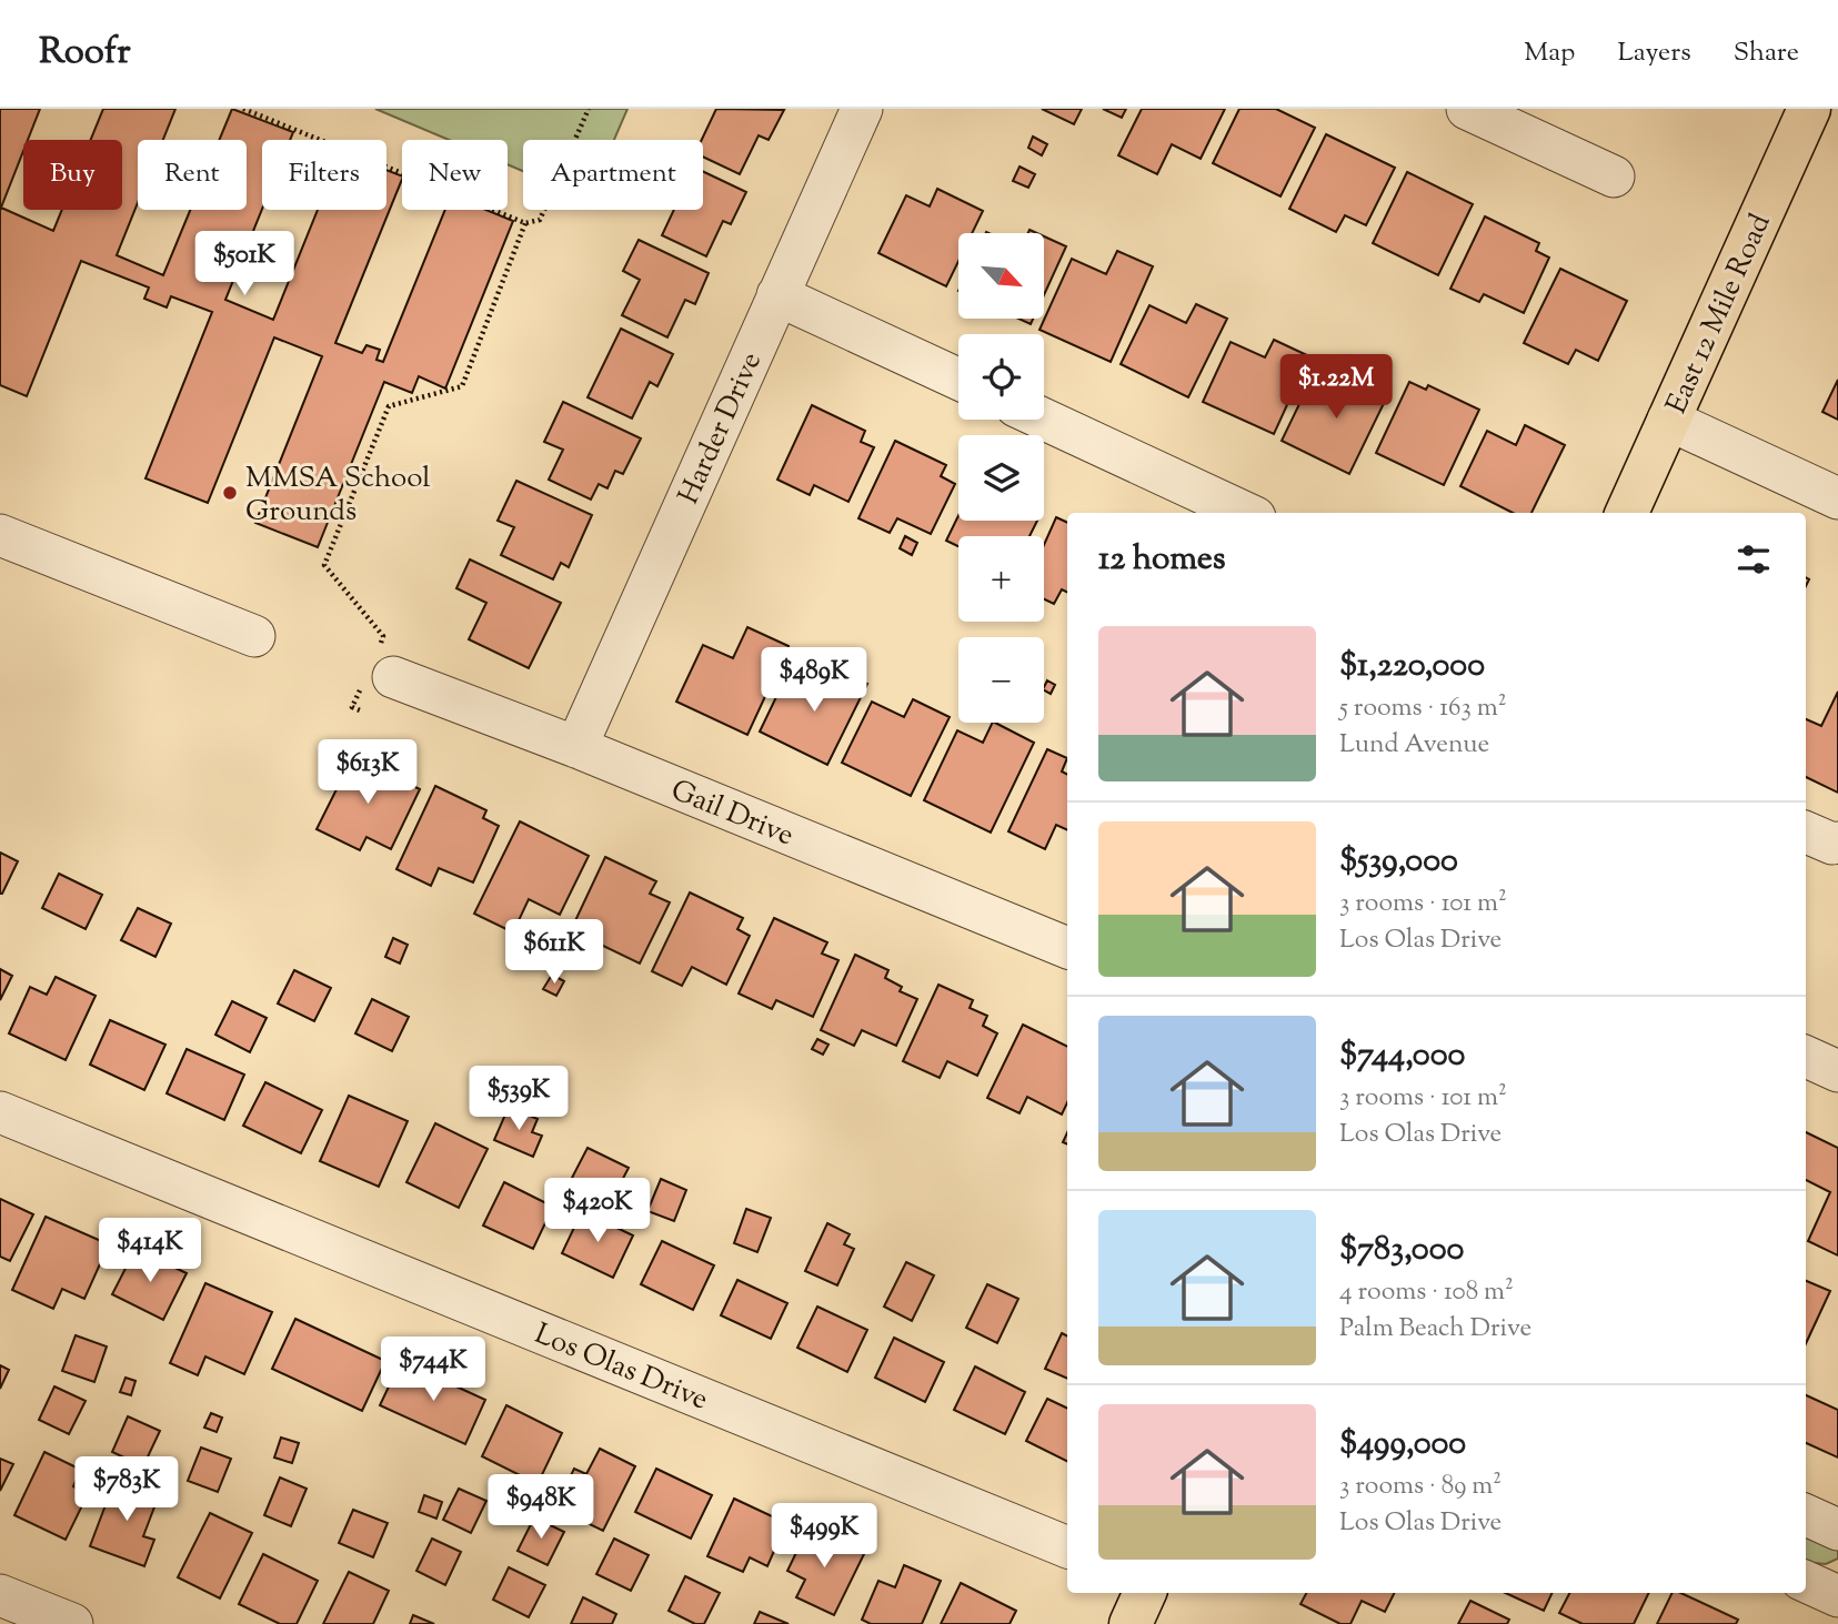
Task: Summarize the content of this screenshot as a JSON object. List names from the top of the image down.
{
  "streets": {
    "main road": ["East 12 Mile Road"],
    "street": ["Harder Drive", "Gail Drive", "Los Olas Drive"]
  },
  "crossings": [
    ["Harder Drive", "Gail Drive"]
  ],
  "places": ["MMSA School Grounds"],
  "north": "bottom right",
  "page": {
    "header": "Roofr",
    "nav": ["Map", "Layers", "Share"],
    "chip": [
      "Buy",
      "Rent",
      "Filters",
      "New",
      "Apartment"
    ],
    "price": [
      "$501K",
      "$1.22M",
      "$489K",
      "$613K",
      "$611K",
      "$539K",
      "$420K",
      "$414K",
      "$744K",
      "$783K",
      "$948K",
      "$499K"
    ],
    "map_buttons": ["+", "−"],
    "heading": "12 homes",
    "list": [
      {
        "name": "$1,220,000",
        "note": "5 rooms · 163 m² · Lund Avenue"
      },
      {
        "name": "$539,000",
        "note": "3 rooms · 101 m² · Los Olas Drive"
      },
      {
        "name": "$744,000",
        "note": "3 rooms · 101 m² · Los Olas Drive"
      },
      {
        "name": "$783,000",
        "note": "4 rooms · 108 m² · Palm Beach Drive"
      },
      {
        "name": "$499,000",
        "note": "3 rooms · 89 m² · Los Olas Drive"
      }
    ]
  }
}
